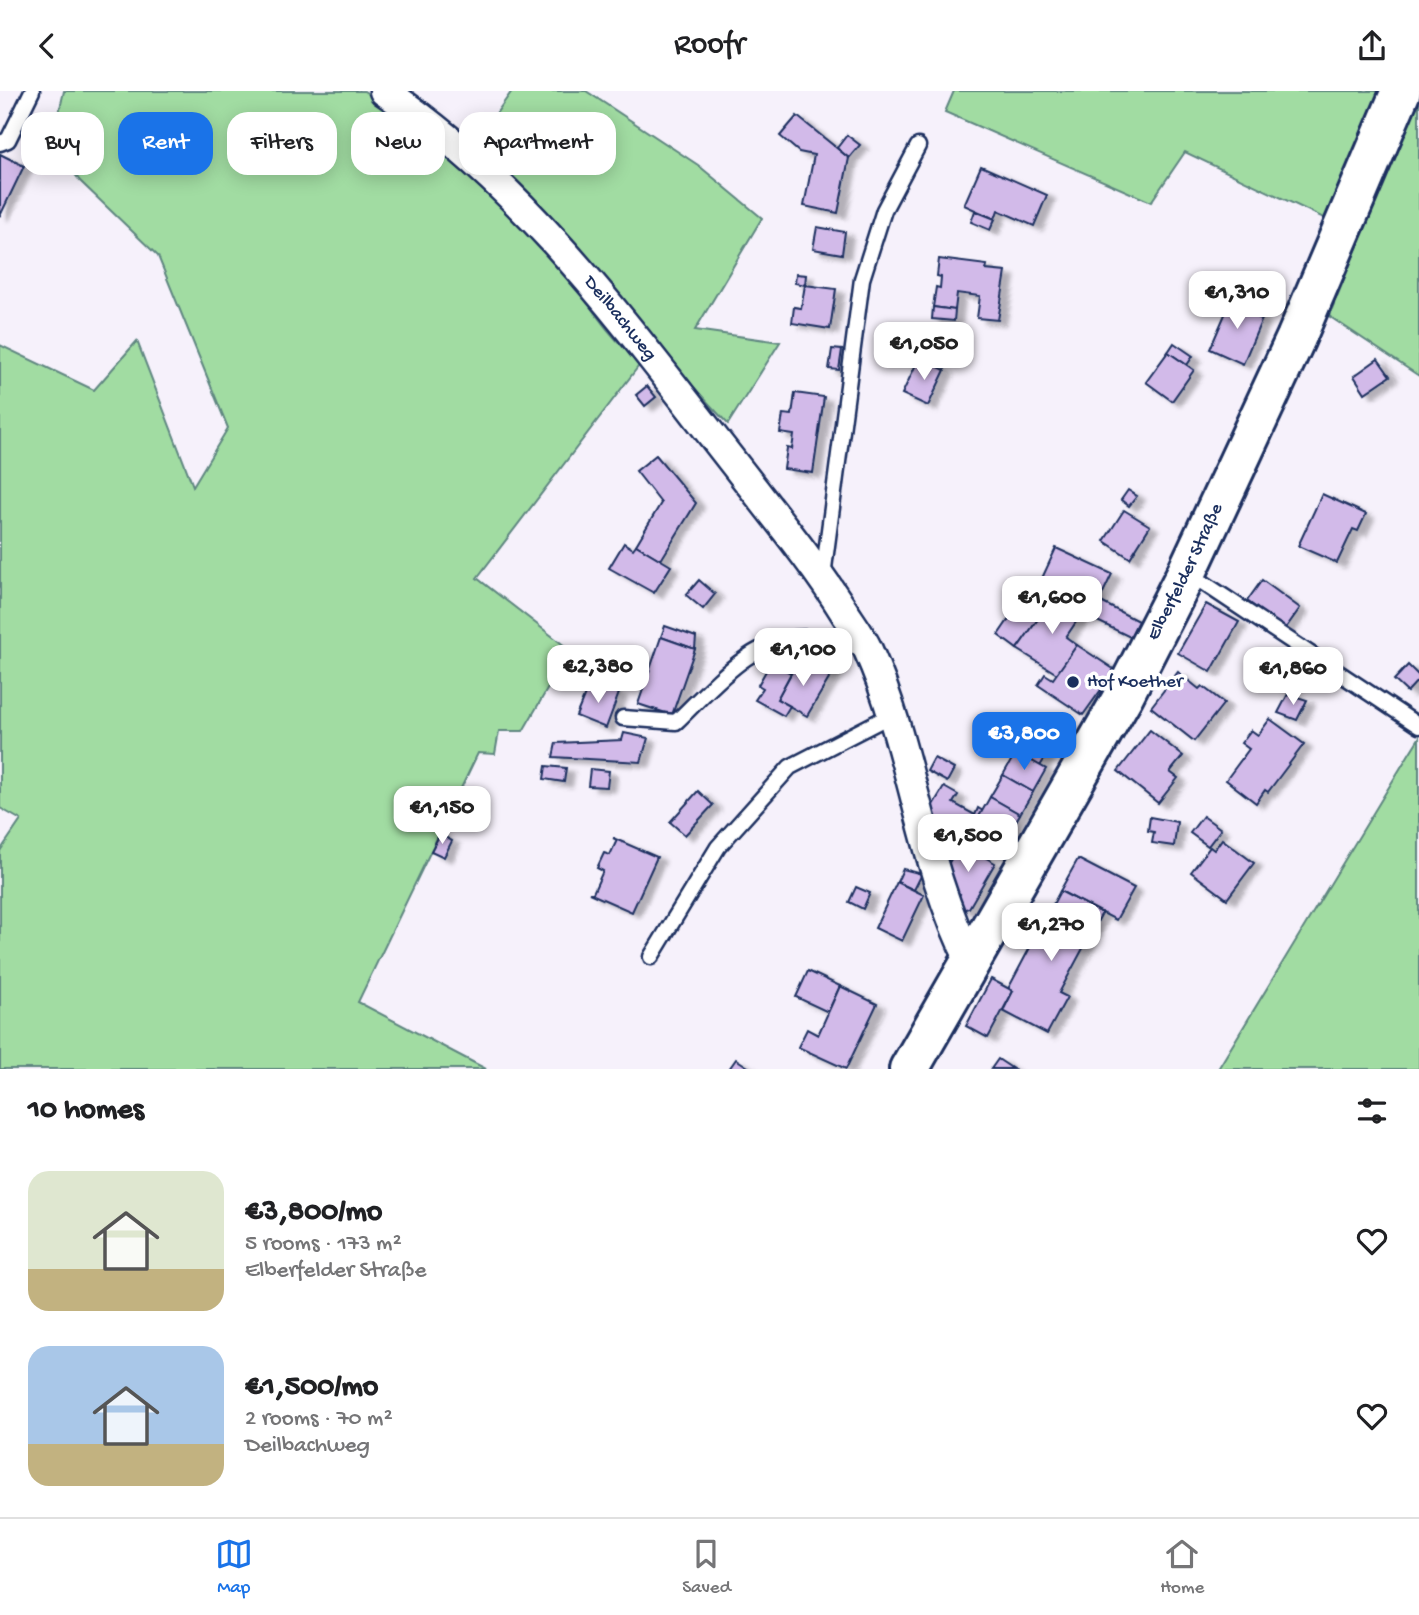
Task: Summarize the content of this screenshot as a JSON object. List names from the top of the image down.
{
  "streets": {
    "main road": ["Elberfelder Straße"],
    "street": ["Deilbachweg"]
  },
  "crossings": [
    ["Deilbachweg", "Elberfelder Straße"]
  ],
  "places": ["Hof Koether"],
  "page": {
    "header": "Roofr",
    "chip": [
      "Buy",
      "Rent",
      "Filters",
      "New",
      "Apartment"
    ],
    "price": [
      "€1,310",
      "€1,050",
      "€1,600",
      "€1,100",
      "€2,380",
      "€1,860",
      "€3,800",
      "€1,150",
      "€1,500",
      "€1,270"
    ],
    "heading": "10 homes",
    "list": [
      {
        "name": "€3,800/mo",
        "note": "5 rooms · 173 m² · Elberfelder Straße"
      },
      {
        "name": "€1,500/mo",
        "note": "2 rooms · 70 m² · Deilbachweg"
      }
    ],
    "tabs": ["Map", "Saved", "Home"]
  }
}
